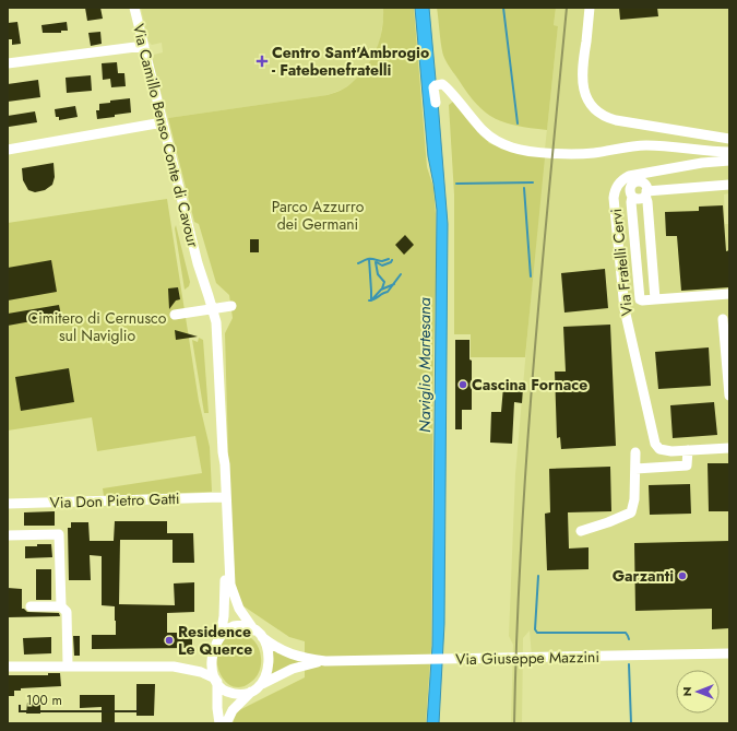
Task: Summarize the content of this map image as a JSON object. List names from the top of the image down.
{
  "streets": {
    "street": [
      "Via Camillo Benso Conte di Cavour",
      "Via Fratelli Cervi",
      "Via Don Pietro Gatti",
      "Via Giuseppe Mazzini"
    ]
  },
  "crossings": [
    ["Via Camillo Benso Conte di Cavour", "Via Don Pietro Gatti"],
    ["Via Camillo Benso Conte di Cavour", "Via Giuseppe Mazzini"]
  ],
  "water": ["Naviglio Martesana"],
  "parks": ["Parco Azzurro dei Germani", "Cimitero di Cernusco sul Naviglio"],
  "places": {
    "health": ["Centro Sant'Ambrogio - Fatebenefratelli"],
    "other": ["Cascina Fornace", "Garzanti", "Residence Le Querce"]
  },
  "scale_bar": "100 m",
  "north": "left"
}
